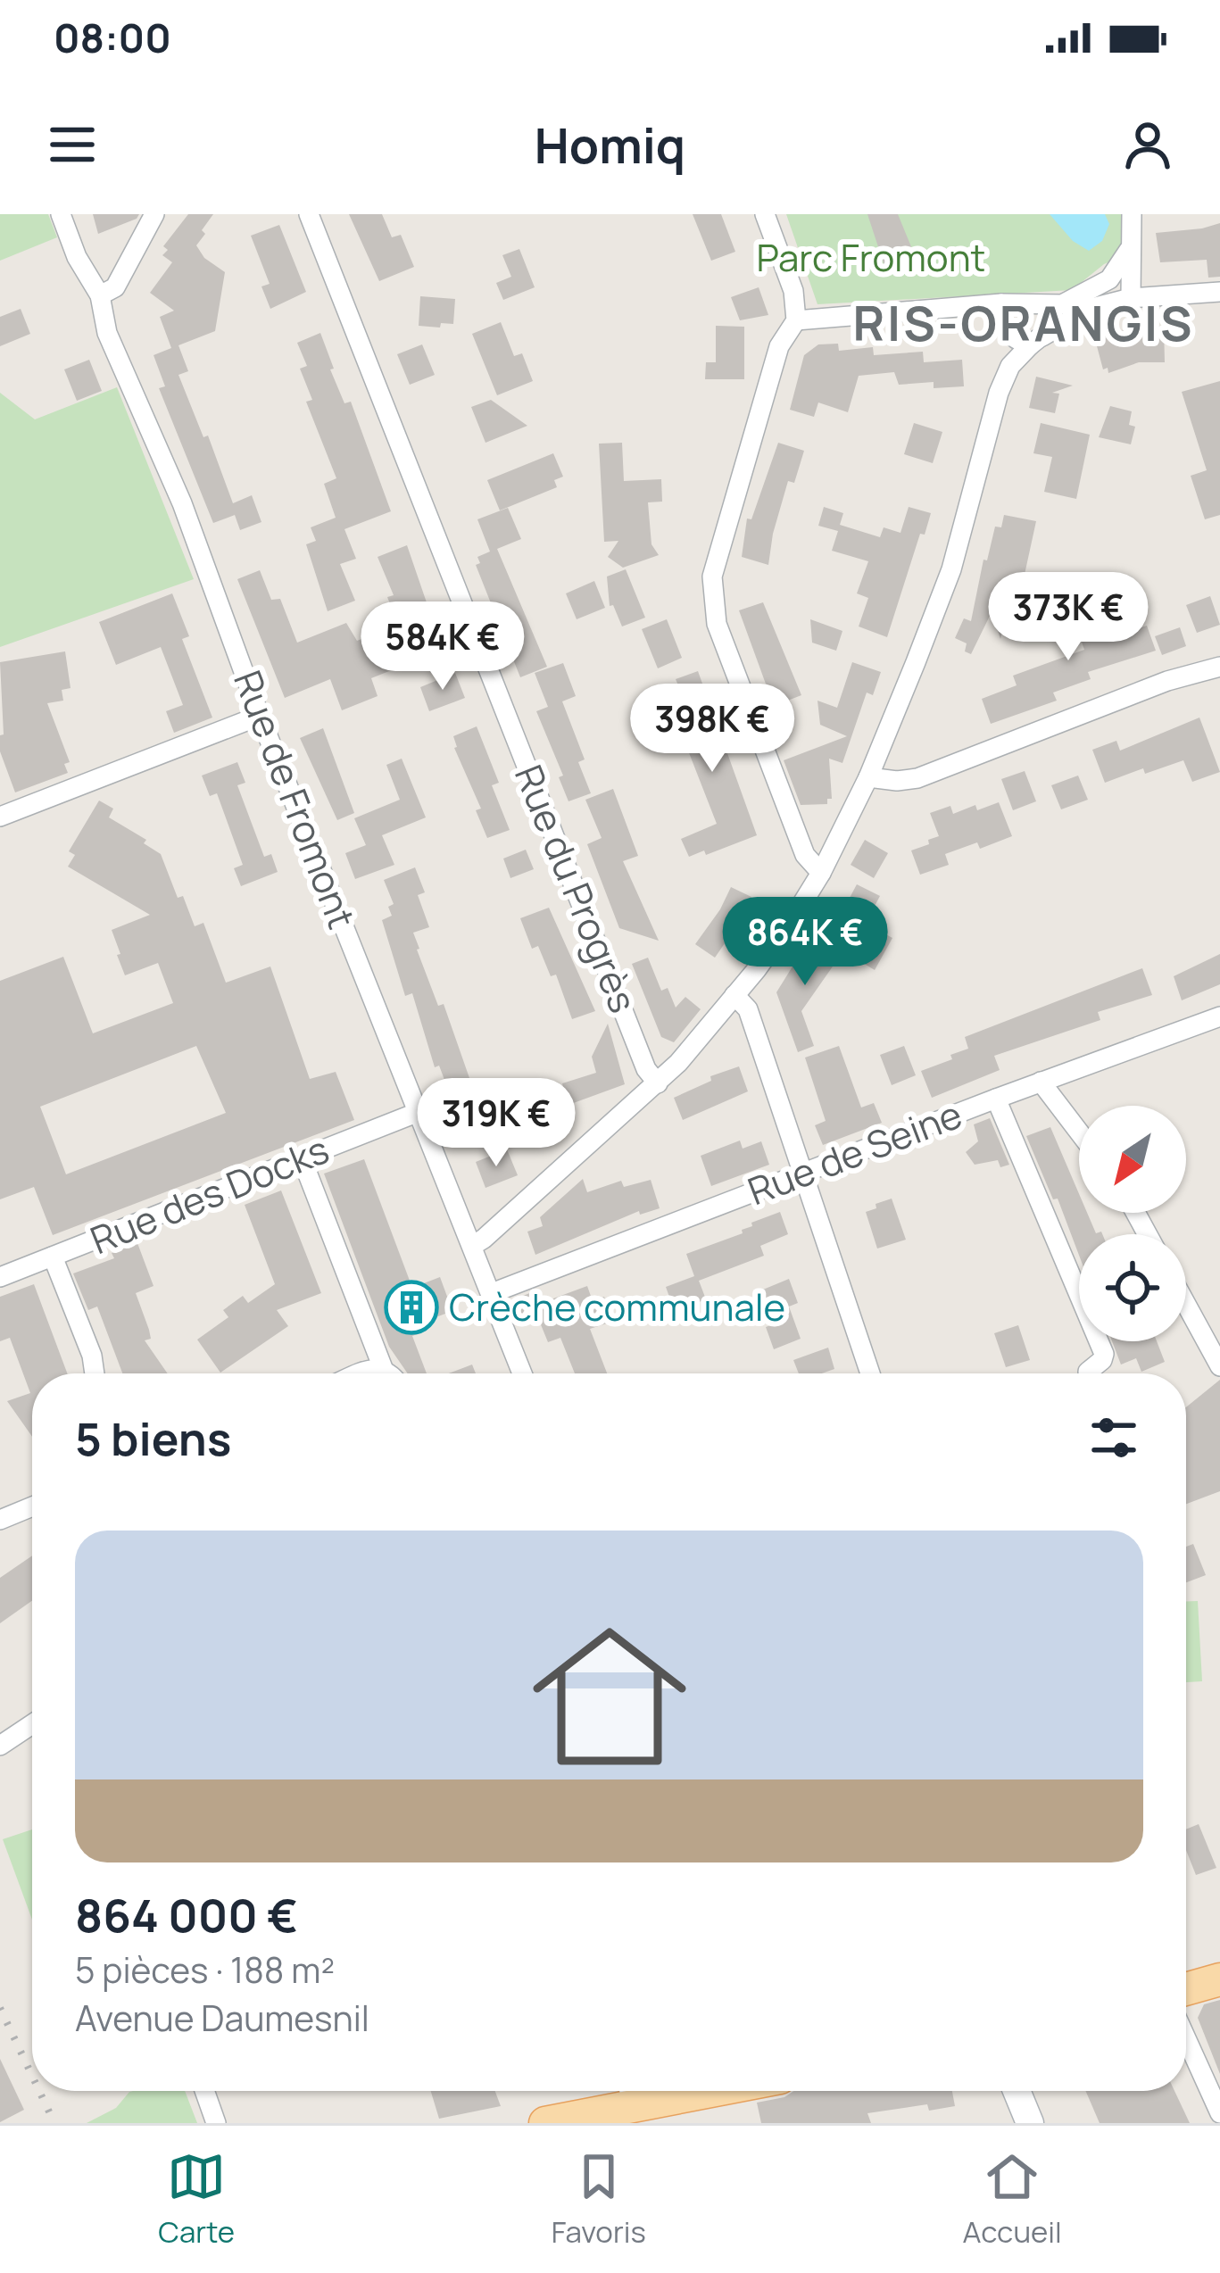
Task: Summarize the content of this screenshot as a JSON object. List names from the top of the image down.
{
  "streets": {
    "street": [
      "Rue de Fromont",
      "Rue du Progrès",
      "Rue de Seine",
      "Rue des Docks"
    ]
  },
  "crossings": [
    ["Rue de Fromont", "Rue de Seine"],
    ["Rue de Fromont", "Rue des Docks"]
  ],
  "districts": ["RIS-ORANGIS"],
  "parks": ["Parc Fromont"],
  "places": {
    "building": ["Crèche communale"]
  },
  "north": "bottom left",
  "page": {
    "status": "08:00",
    "header": "Homiq",
    "price": [
      "373K €",
      "584K €",
      "398K €",
      "864K €",
      "319K €"
    ],
    "heading": "5 biens",
    "list": [
      {
        "name": "864 000 €",
        "note": "5 pièces · 188 m² · Avenue Daumesnil"
      }
    ],
    "tabs": ["Carte", "Favoris", "Accueil"]
  }
}
